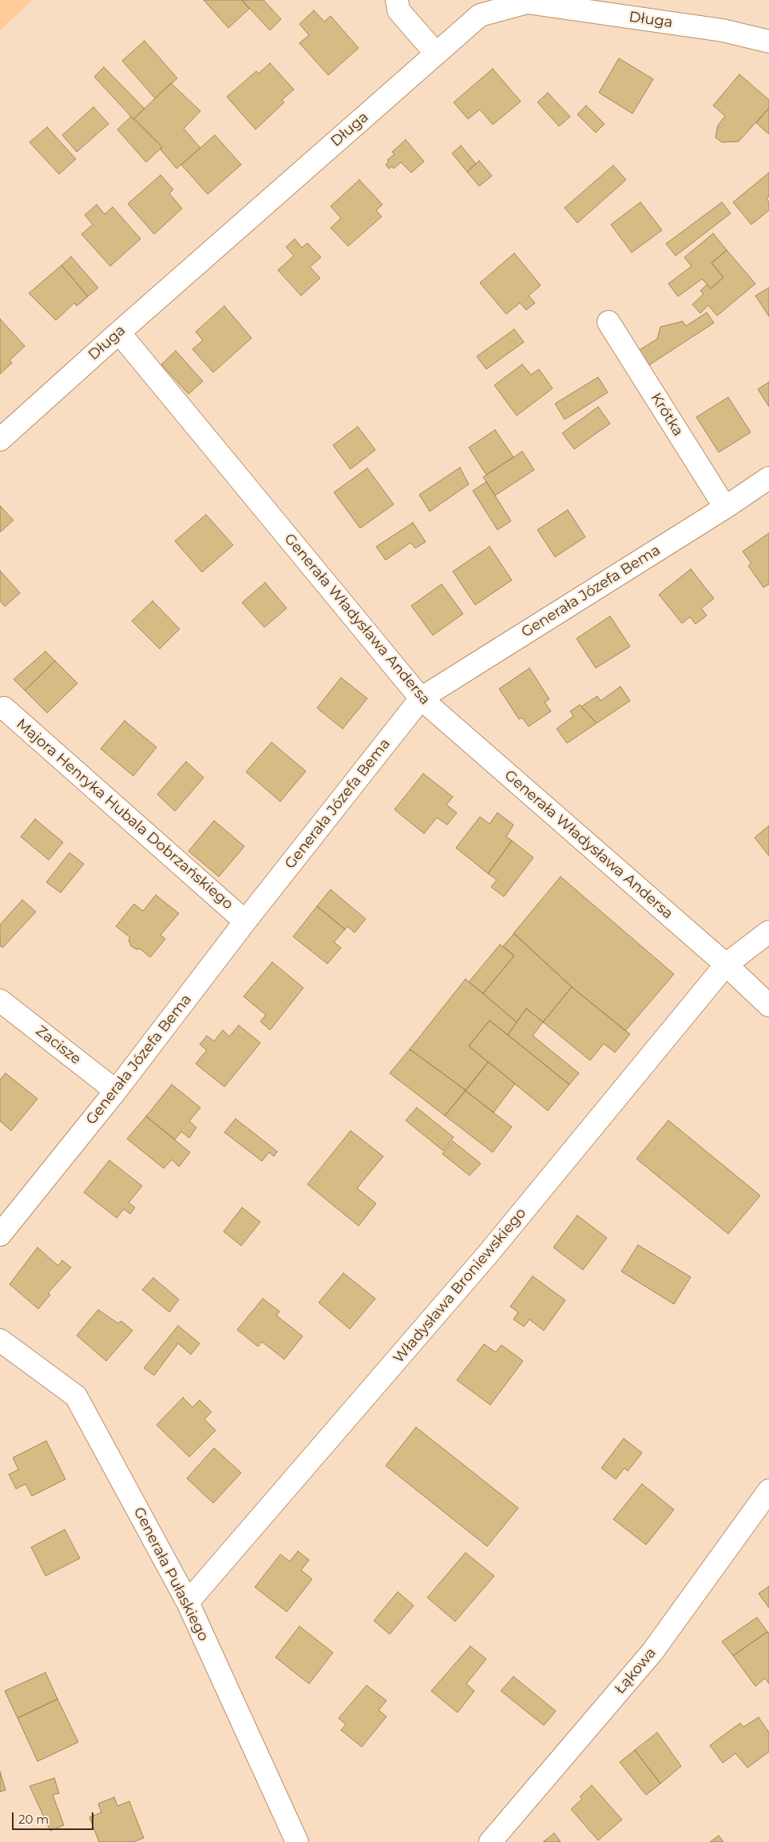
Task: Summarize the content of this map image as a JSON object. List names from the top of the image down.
{
  "streets": {
    "street": [
      "Długa",
      "Krótka",
      "Generała Józefa Bema",
      "Generała Władysława Andersa",
      "Majora Henryka Hubala Dobrzańskiego",
      "Zacisze",
      "Władysława Broniewskiego",
      "Generała Pułaskiego",
      "Łąkowa"
    ]
  },
  "crossings": [
    ["Długa", "Generała Władysława Andersa"],
    ["Krótka", "Generała Józefa Bema"],
    ["Generała Józefa Bema", "Generała Władysława Andersa"],
    ["Generała Józefa Bema", "Majora Henryka Hubala Dobrzańskiego"],
    ["Generała Józefa Bema", "Zacisze"],
    ["Generała Władysława Andersa", "Władysława Broniewskiego"],
    ["Władysława Broniewskiego", "Generała Pułaskiego"]
  ],
  "scale_bar": "20 m"
}
